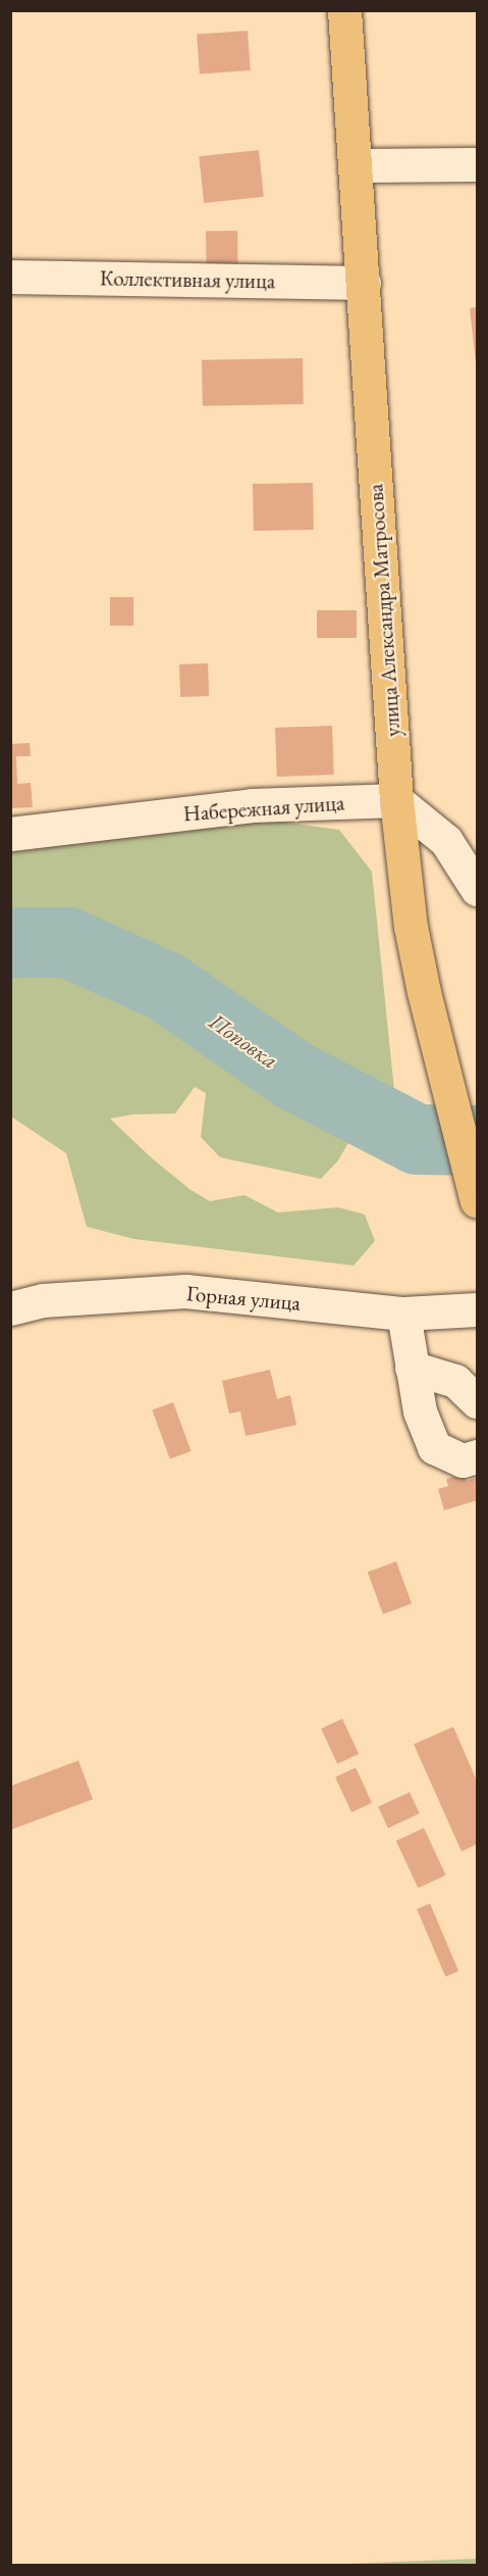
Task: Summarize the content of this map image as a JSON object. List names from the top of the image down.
{
  "streets": {
    "main road": ["улица Александра Матросова"],
    "street": ["Коллективная улица", "Набережная улица", "Горная улица"]
  },
  "crossings": [
    ["Коллективная улица", "улица Александра Матросова"],
    ["улица Александра Матросова", "Набережная улица"]
  ],
  "water": ["Поповка"]
}
